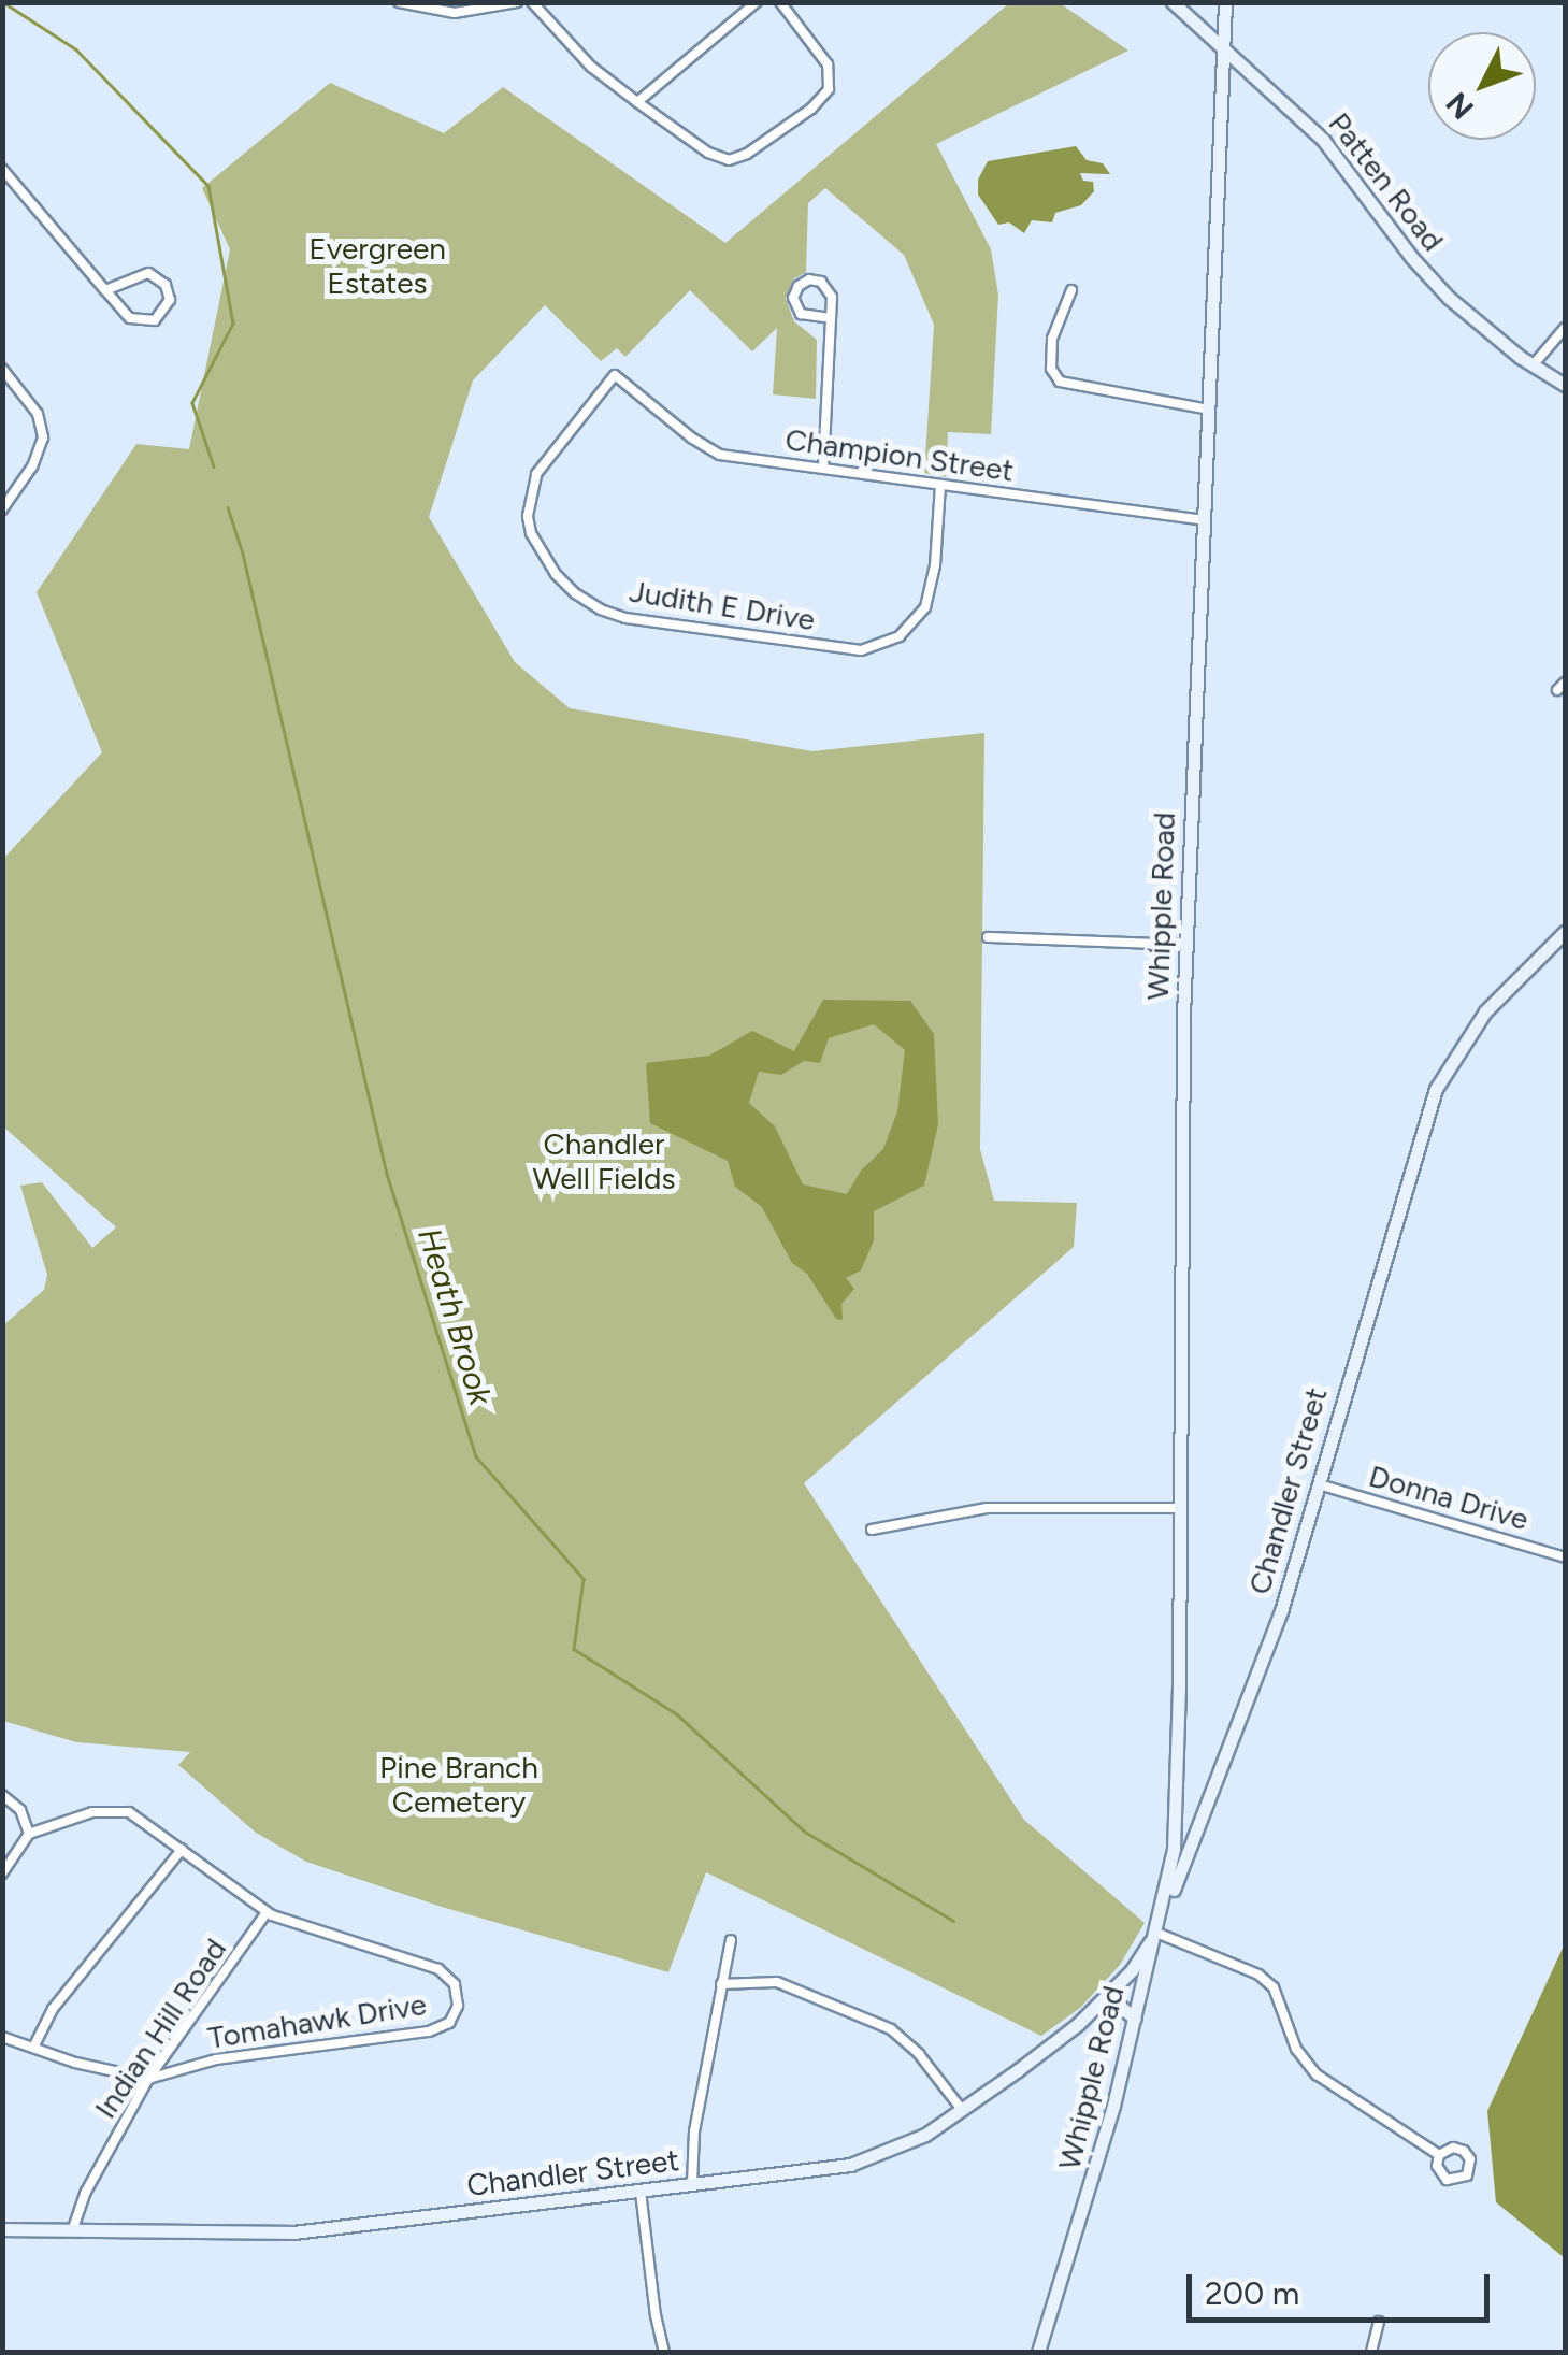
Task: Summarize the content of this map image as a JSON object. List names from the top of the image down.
{
  "streets": {
    "main road": ["Patten Road", "Whipple Road", "Chandler Street"],
    "street": [
      "Champion Street",
      "Judith E Drive",
      "Donna Drive",
      "Tomahawk Drive",
      "Indian Hill Road"
    ]
  },
  "crossings": [
    ["Patten Road", "Whipple Road"],
    ["Champion Street", "Judith E Drive"],
    ["Champion Street", "Whipple Road"],
    ["Whipple Road", "Chandler Street"],
    ["Chandler Street", "Donna Drive"],
    ["Chandler Street", "Indian Hill Road"],
    ["Tomahawk Drive", "Indian Hill Road"]
  ],
  "water": ["Heath Brook"],
  "parks": ["Evergreen Estates", "Chandler Well Fields", "Pine Branch Cemetery"],
  "scale_bar": "200 m",
  "north": "bottom left"
}
